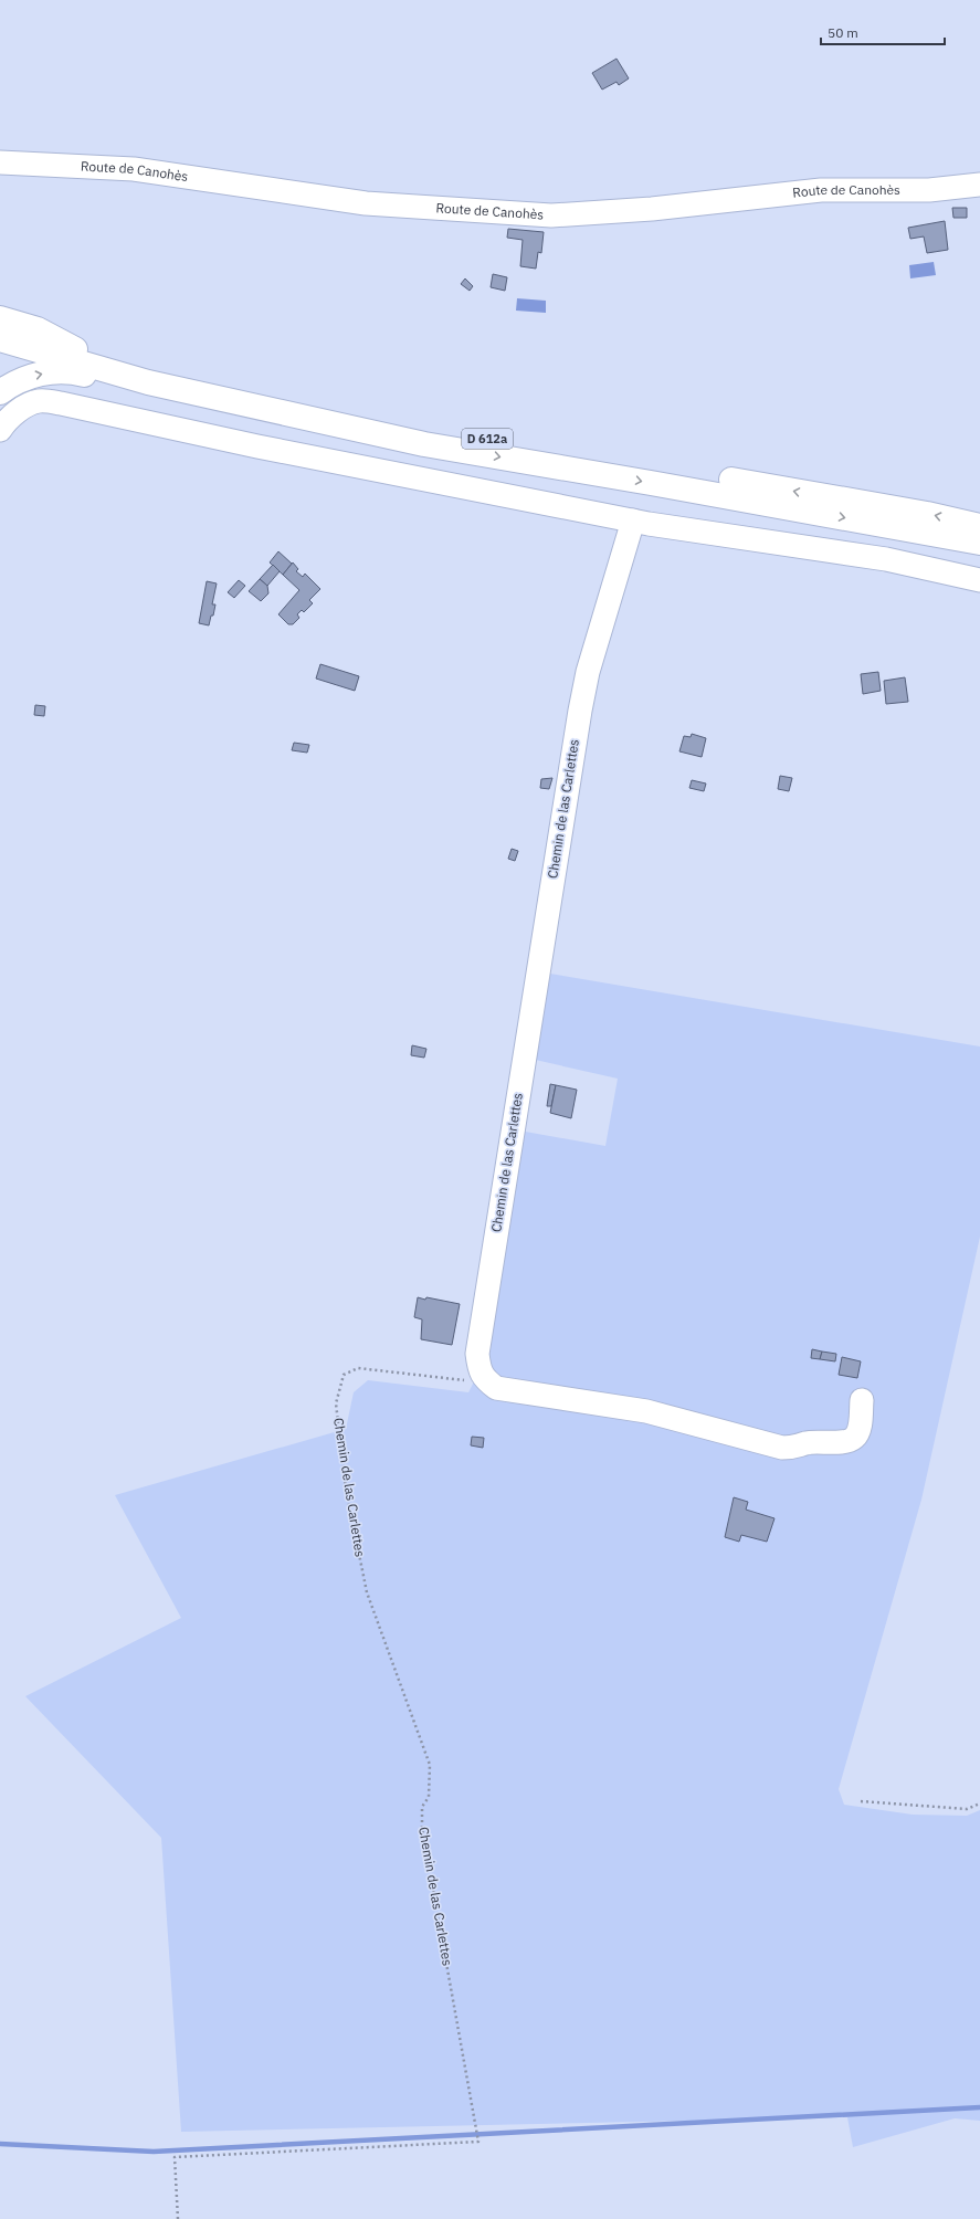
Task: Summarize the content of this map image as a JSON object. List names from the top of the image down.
{
  "streets": {
    "main road": ["D 612a"],
    "street": ["Route de Canohès", "Chemin de las Carlettes"]
  },
  "scale_bar": "50 m"
}
